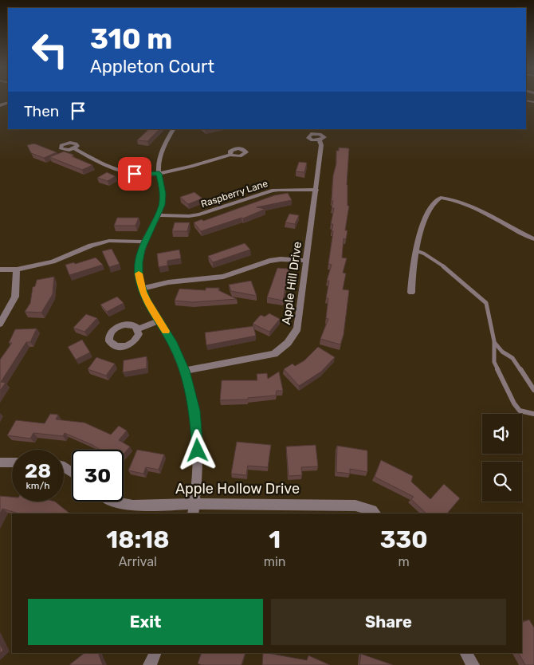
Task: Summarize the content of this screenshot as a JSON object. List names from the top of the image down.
{
  "streets": {
    "street": ["Raspberry Lane", "Apple Hill Drive", "Apple Hollow Drive"]
  },
  "crossings": [
    ["Raspberry Lane", "Apple Hill Drive"]
  ],
  "page": {
    "turn": ["310 m", "Appleton Court"],
    "then": "Then",
    "speed": "28 km/h",
    "limit": "30",
    "eta": [
      "18:18",
      "Arrival",
      "1",
      "min",
      "330",
      "m"
    ],
    "buttons": ["Exit", "Share"]
  }
}
